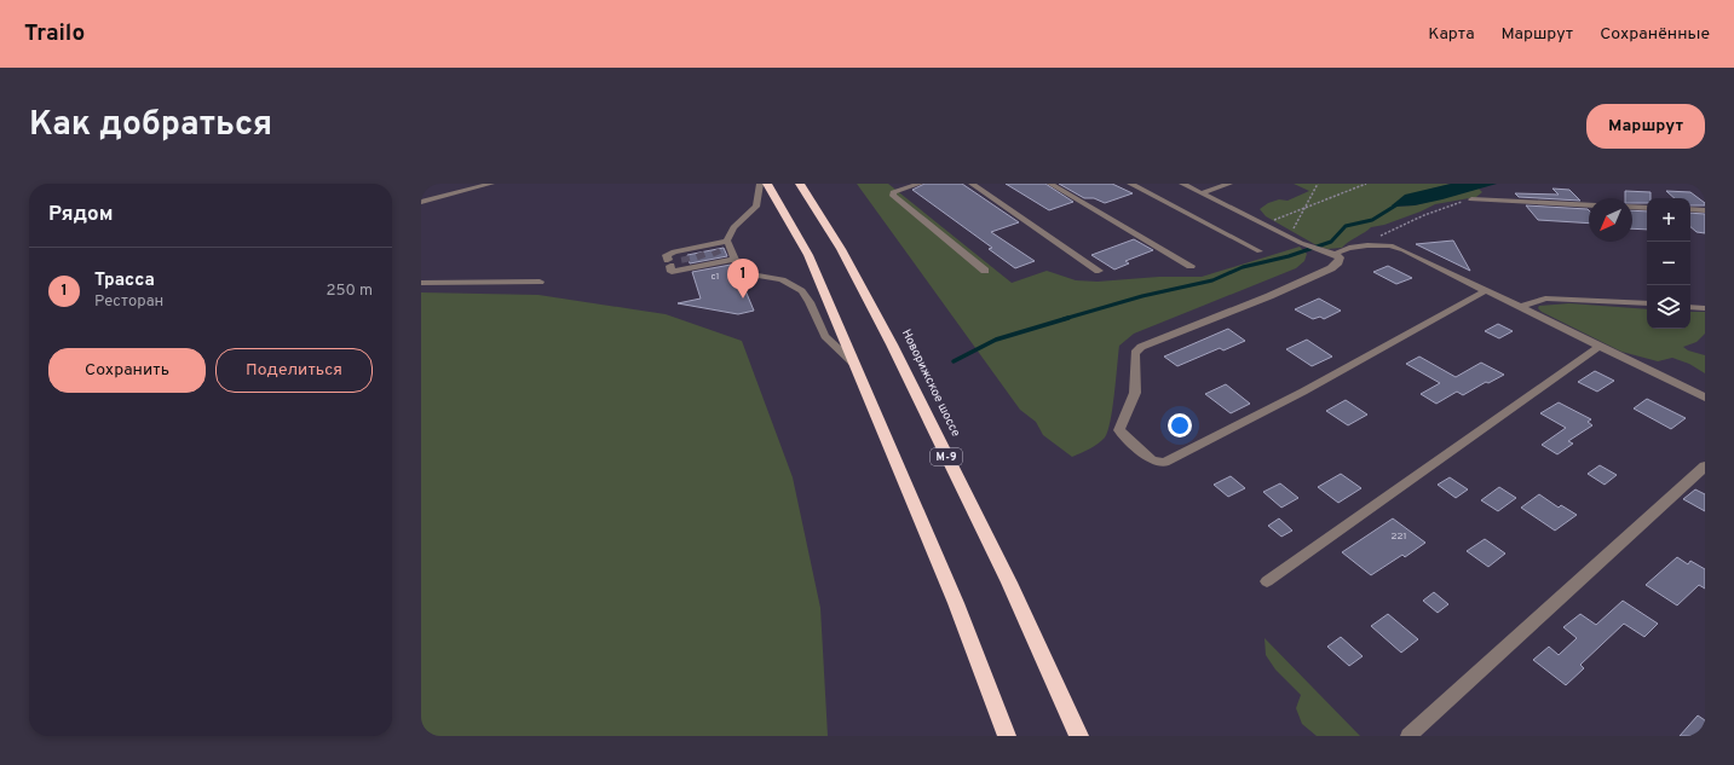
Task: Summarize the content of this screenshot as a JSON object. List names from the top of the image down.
{
  "streets": {
    "highway": ["Новорижское шоссе", "М-9"]
  },
  "house_numbers": ["с1", "221"],
  "north": "bottom left",
  "page": {
    "header": "Trailo",
    "nav": ["Карта", "Маршрут", "Сохранённые"],
    "title": "Как добраться",
    "buttons": [
      "Маршрут",
      ["Сохранить", "Поделиться"]
    ],
    "heading": "Рядом",
    "map_buttons": ["+", "−"],
    "list": [
      {
        "mark": "1",
        "name": "Трасса",
        "note": "Ресторан",
        "value": "250 m"
      }
    ],
    "pins": "1"
  }
}
